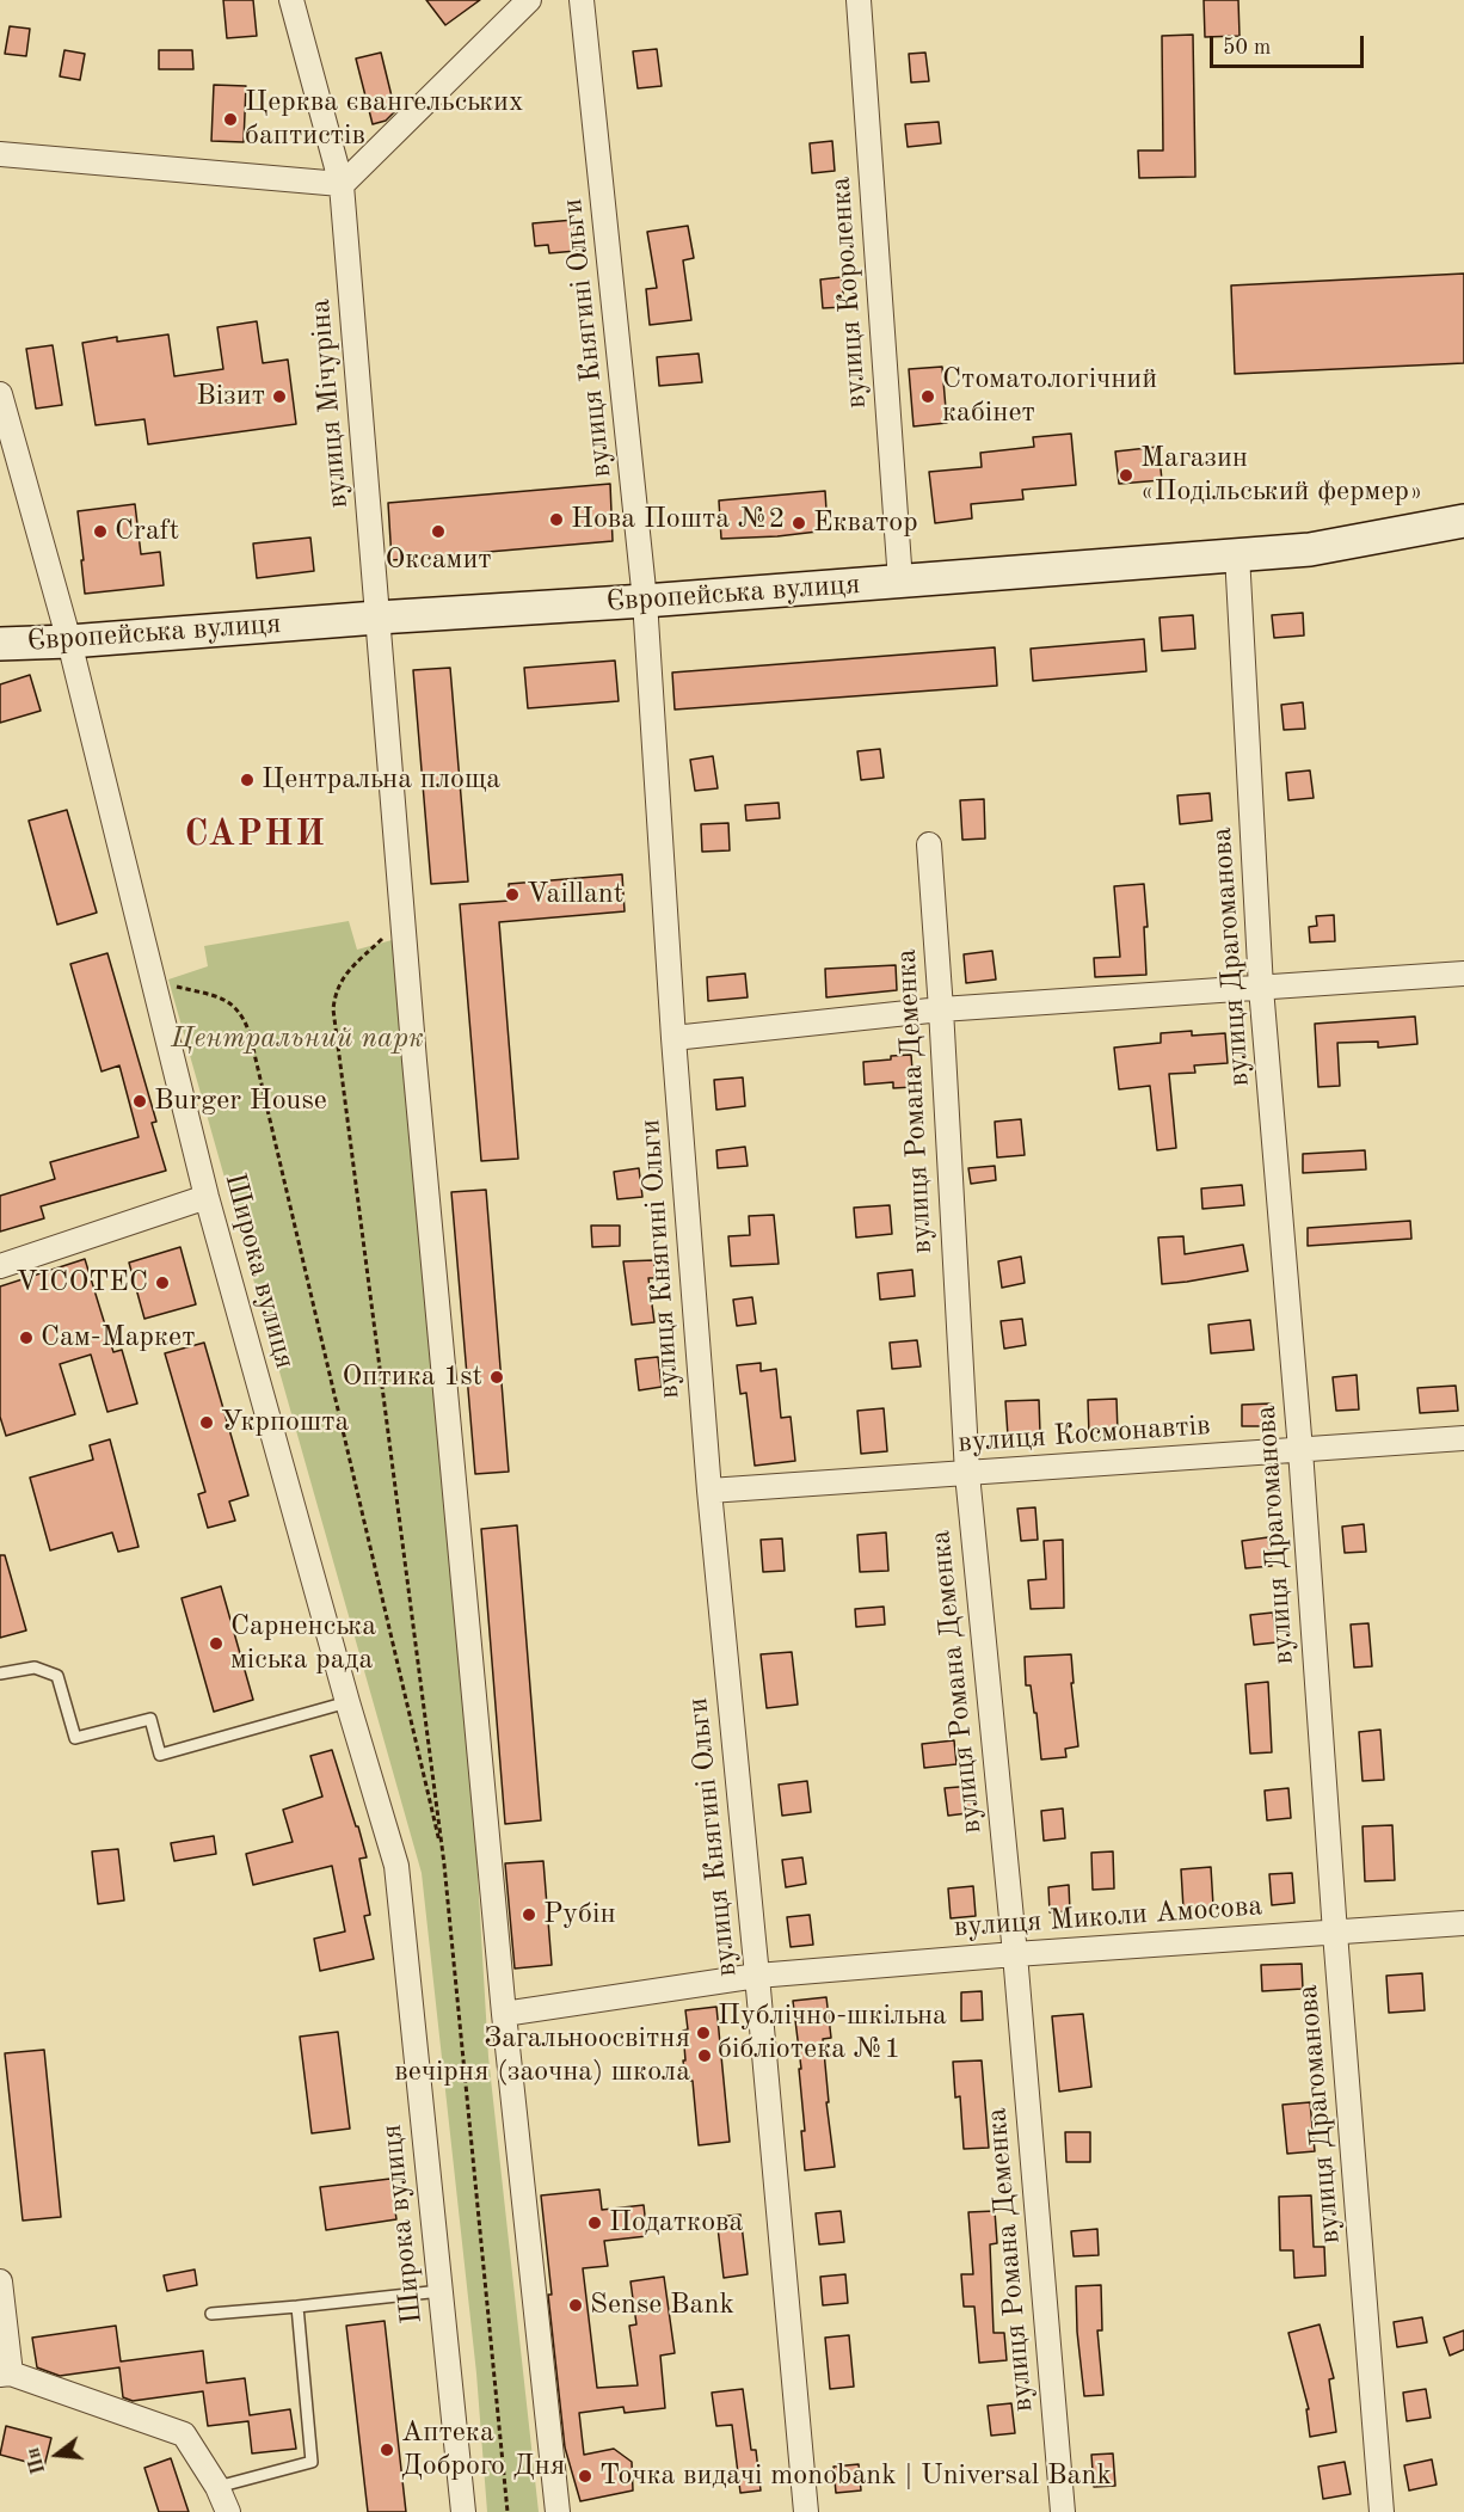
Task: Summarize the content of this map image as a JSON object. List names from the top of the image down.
{
  "streets": {
    "main road": ["Європейська вулиця"],
    "street": [
      "вулиця Короленка",
      "вулиця Княгині Ольги",
      "вулиця Мічуріна",
      "вулиця Драгоманова",
      "вулиця Романа Деменка",
      "Широка вулиця",
      "вулиця Космонавтів",
      "вулиця Миколи Амосова"
    ]
  },
  "crossings": [
    ["вулиця Короленка", "Європейська вулиця"],
    ["вулиця Княгині Ольги", "Європейська вулиця"],
    ["вулиця Княгині Ольги", "вулиця Космонавтів"],
    ["вулиця Княгині Ольги", "вулиця Миколи Амосова"],
    ["вулиця Мічуріна", "Європейська вулиця"],
    ["Європейська вулиця", "вулиця Драгоманова"],
    ["Європейська вулиця", "Широка вулиця"],
    ["вулиця Драгоманова", "вулиця Космонавтів"],
    ["вулиця Драгоманова", "вулиця Миколи Амосова"],
    ["вулиця Романа Деменка", "вулиця Космонавтів"],
    ["вулиця Романа Деменка", "вулиця Миколи Амосова"]
  ],
  "districts": ["САРНИ"],
  "parks": ["Центральний парк"],
  "places": [
    "Церква євангельських баптистів",
    "Візит",
    "Стоматологічний кабінет",
    "Магазин «Подільський фермер»",
    "Нова Пошта №2",
    "Екватор",
    "Craft",
    "Оксамит",
    "Центральна площа",
    "Vaillant",
    "Burger House",
    "VICOTEC",
    "Сам-Маркет",
    "Оптика 1st",
    "Укрпошта",
    "Сарненська міська рада",
    "Рубін",
    "Публічно-шкільна бібліотека №1",
    "Загальноосвітня вечірня (заочна) школа",
    "Податкова",
    "Sense Bank",
    "Аптека Доброго Дня",
    "Точка видачі monobank | Universal Bank"
  ],
  "scale_bar": "50 m",
  "north": "left"
}
